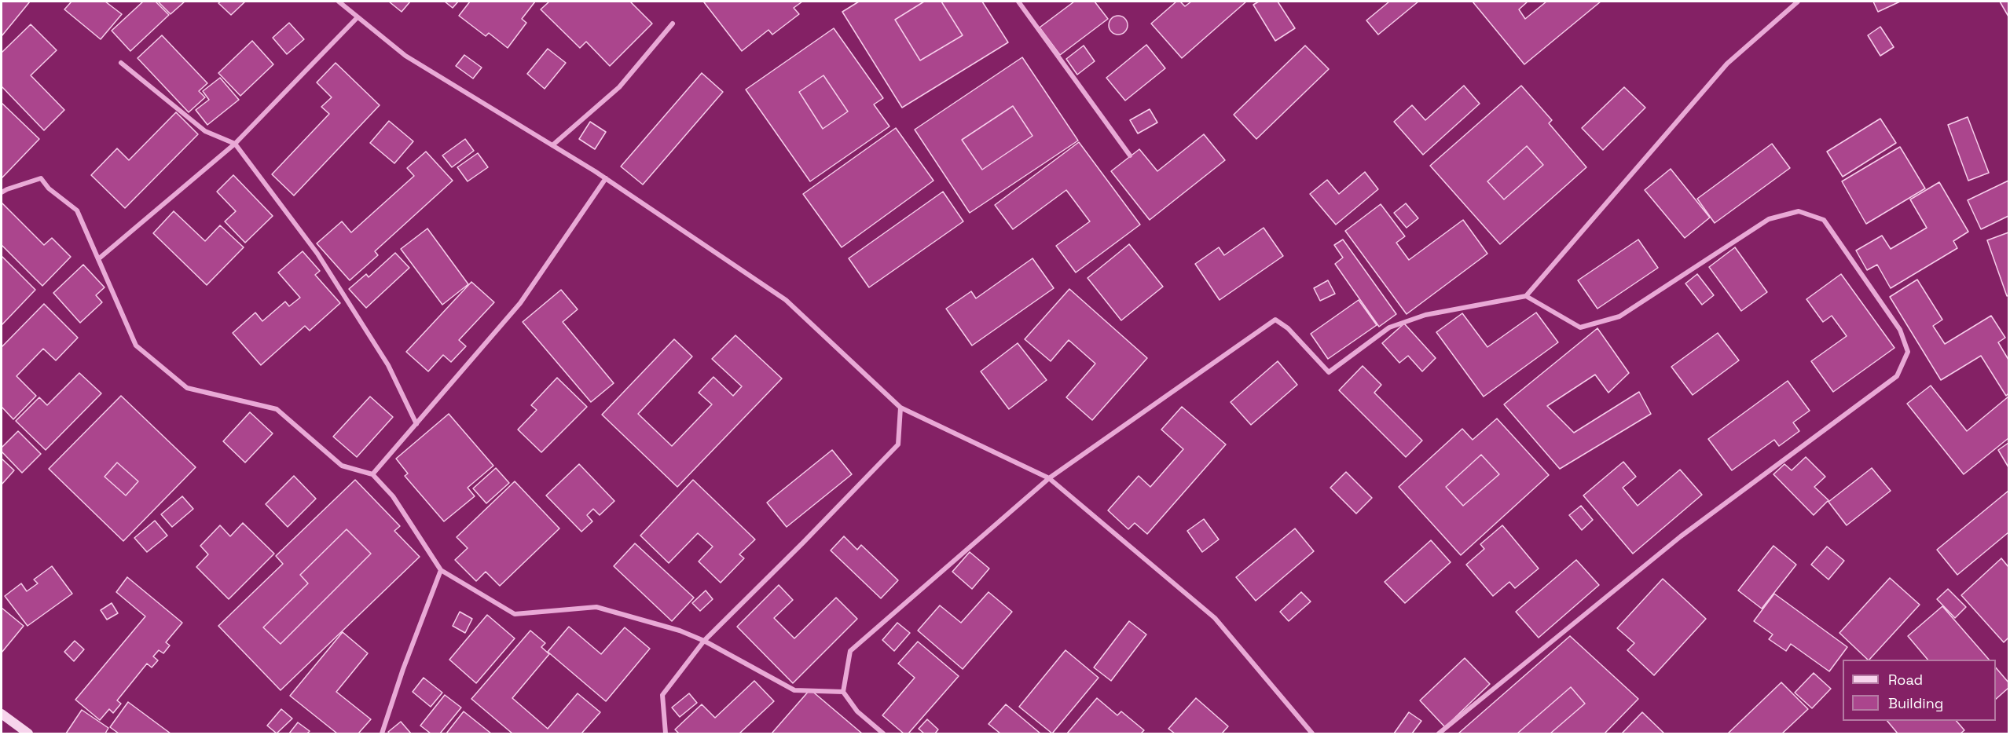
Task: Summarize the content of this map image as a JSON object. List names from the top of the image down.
{
  "legend": ["Road", "Building"]
}
